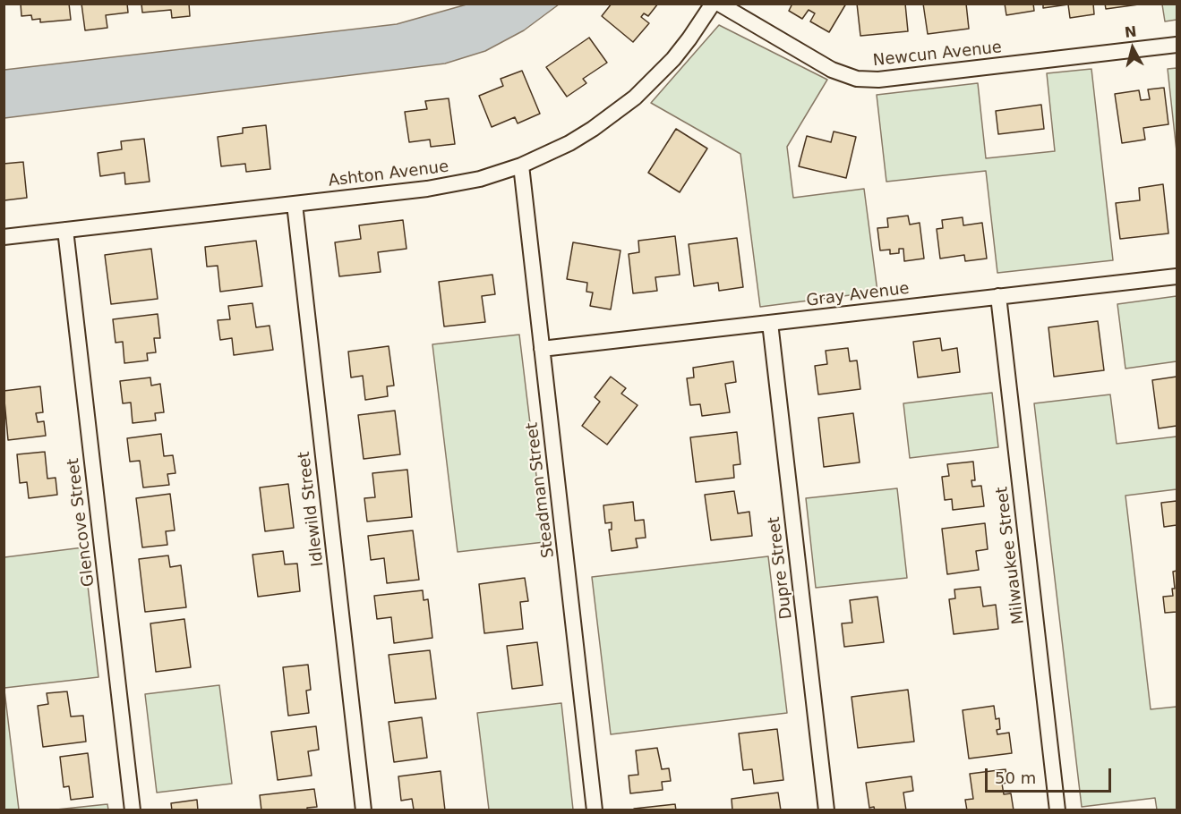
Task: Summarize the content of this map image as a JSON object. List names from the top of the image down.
{
  "streets": {
    "street": [
      "Newcun Avenue",
      "Ashton Avenue",
      "Gray Avenue",
      "Steadman Street",
      "Idlewild Street",
      "Glencove Street",
      "Milwaukee Street",
      "Dupre Street"
    ]
  },
  "crossings": [
    ["Ashton Avenue", "Steadman Street"],
    ["Ashton Avenue", "Idlewild Street"],
    ["Ashton Avenue", "Glencove Street"],
    ["Gray Avenue", "Steadman Street"],
    ["Gray Avenue", "Milwaukee Street"],
    ["Gray Avenue", "Dupre Street"]
  ],
  "scale_bar": "50 m",
  "north": "top"
}
